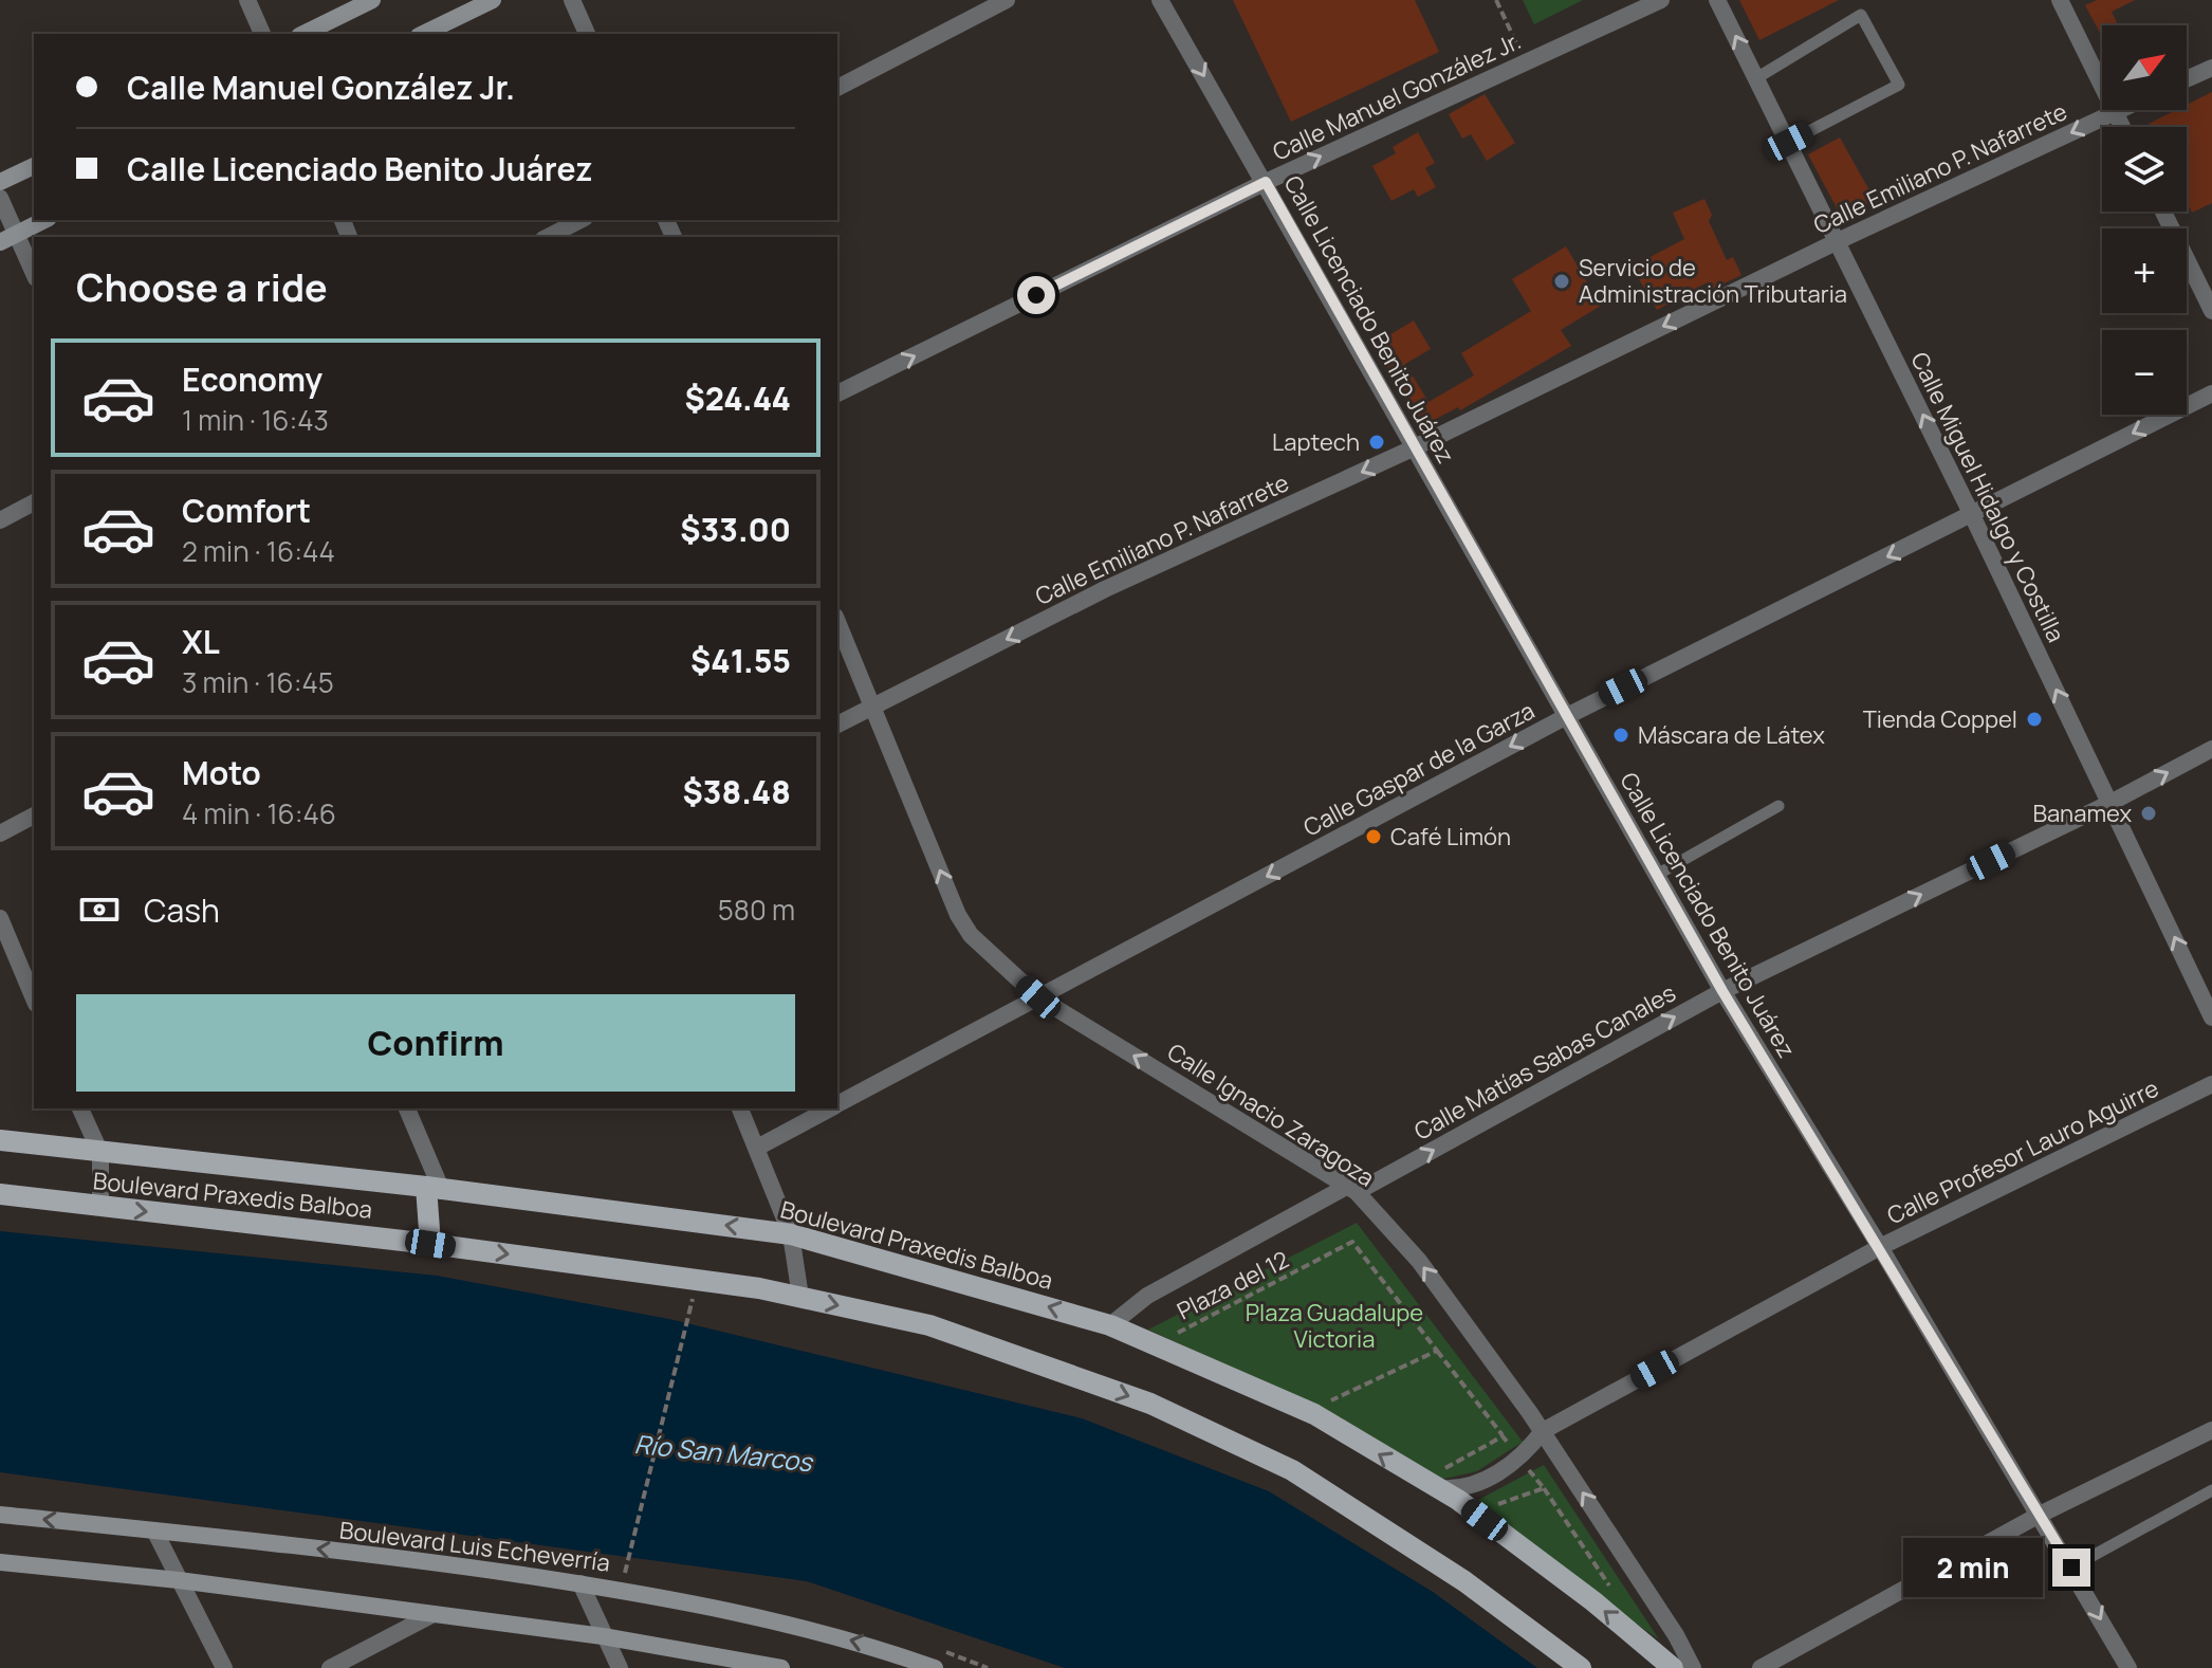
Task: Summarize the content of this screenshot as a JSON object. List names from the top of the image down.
{
  "streets": {
    "main road": ["Boulevard Praxedis Balboa", "Boulevard Luis Echeverría"],
    "street": [
      "Calle Manuel González Jr.",
      "Calle Emiliano P. Nafarrete",
      "Calle Licenciado Benito Juárez",
      "Calle Miguel Hidalgo y Costilla",
      "Calle Gaspar de la Garza",
      "Calle Matías Sabas Canales",
      "Calle Ignacio Zaragoza",
      "Calle Profesor Lauro Aguirre"
    ],
    "path": ["Plaza del 12"]
  },
  "crossings": [
    ["Calle Manuel González Jr.", "Calle Licenciado Benito Juárez"],
    ["Calle Emiliano P. Nafarrete", "Calle Licenciado Benito Juárez"],
    ["Calle Emiliano P. Nafarrete", "Calle Miguel Hidalgo y Costilla"],
    ["Calle Emiliano P. Nafarrete", "Calle Ignacio Zaragoza"],
    ["Calle Licenciado Benito Juárez", "Calle Gaspar de la Garza"],
    ["Calle Licenciado Benito Juárez", "Calle Matías Sabas Canales"],
    ["Calle Licenciado Benito Juárez", "Calle Profesor Lauro Aguirre"],
    ["Calle Miguel Hidalgo y Costilla", "Calle Gaspar de la Garza"],
    ["Calle Miguel Hidalgo y Costilla", "Calle Matías Sabas Canales"],
    ["Calle Gaspar de la Garza", "Calle Ignacio Zaragoza"],
    ["Calle Matías Sabas Canales", "Calle Ignacio Zaragoza"],
    ["Calle Matías Sabas Canales", "Boulevard Praxedis Balboa"],
    ["Calle Ignacio Zaragoza", "Calle Profesor Lauro Aguirre"]
  ],
  "one_way": [
    "Calle Manuel González Jr.",
    "Calle Emiliano P. Nafarrete",
    "Calle Miguel Hidalgo y Costilla",
    "Calle Gaspar de la Garza",
    "Calle Matías Sabas Canales",
    "Calle Ignacio Zaragoza"
  ],
  "water": ["Río San Marcos"],
  "parks": ["Plaza Guadalupe Victoria"],
  "places": [
    "Servicio de Administración Tributaria",
    "Laptech",
    "Tienda Coppel",
    "Máscara de Látex",
    "Banamex",
    "Café Limón"
  ],
  "north": "top right",
  "page": {
    "map_buttons": ["+", "−"],
    "banner": ["Calle Manuel González Jr.", "Calle Licenciado Benito Juárez"],
    "heading": "Choose a ride",
    "list": [
      {
        "name": "Economy",
        "note": "1 min · 16:43",
        "value": "$24.44"
      },
      {
        "name": "Comfort",
        "note": "2 min · 16:44",
        "value": "$33.00"
      },
      {
        "name": "XL",
        "note": "3 min · 16:45",
        "value": "$41.55"
      },
      {
        "name": "Moto",
        "note": "4 min · 16:46",
        "value": "$38.48"
      }
    ],
    "pay": ["Cash", "580 m"],
    "buttons": "Confirm",
    "bubble": "2 min"
  }
}
